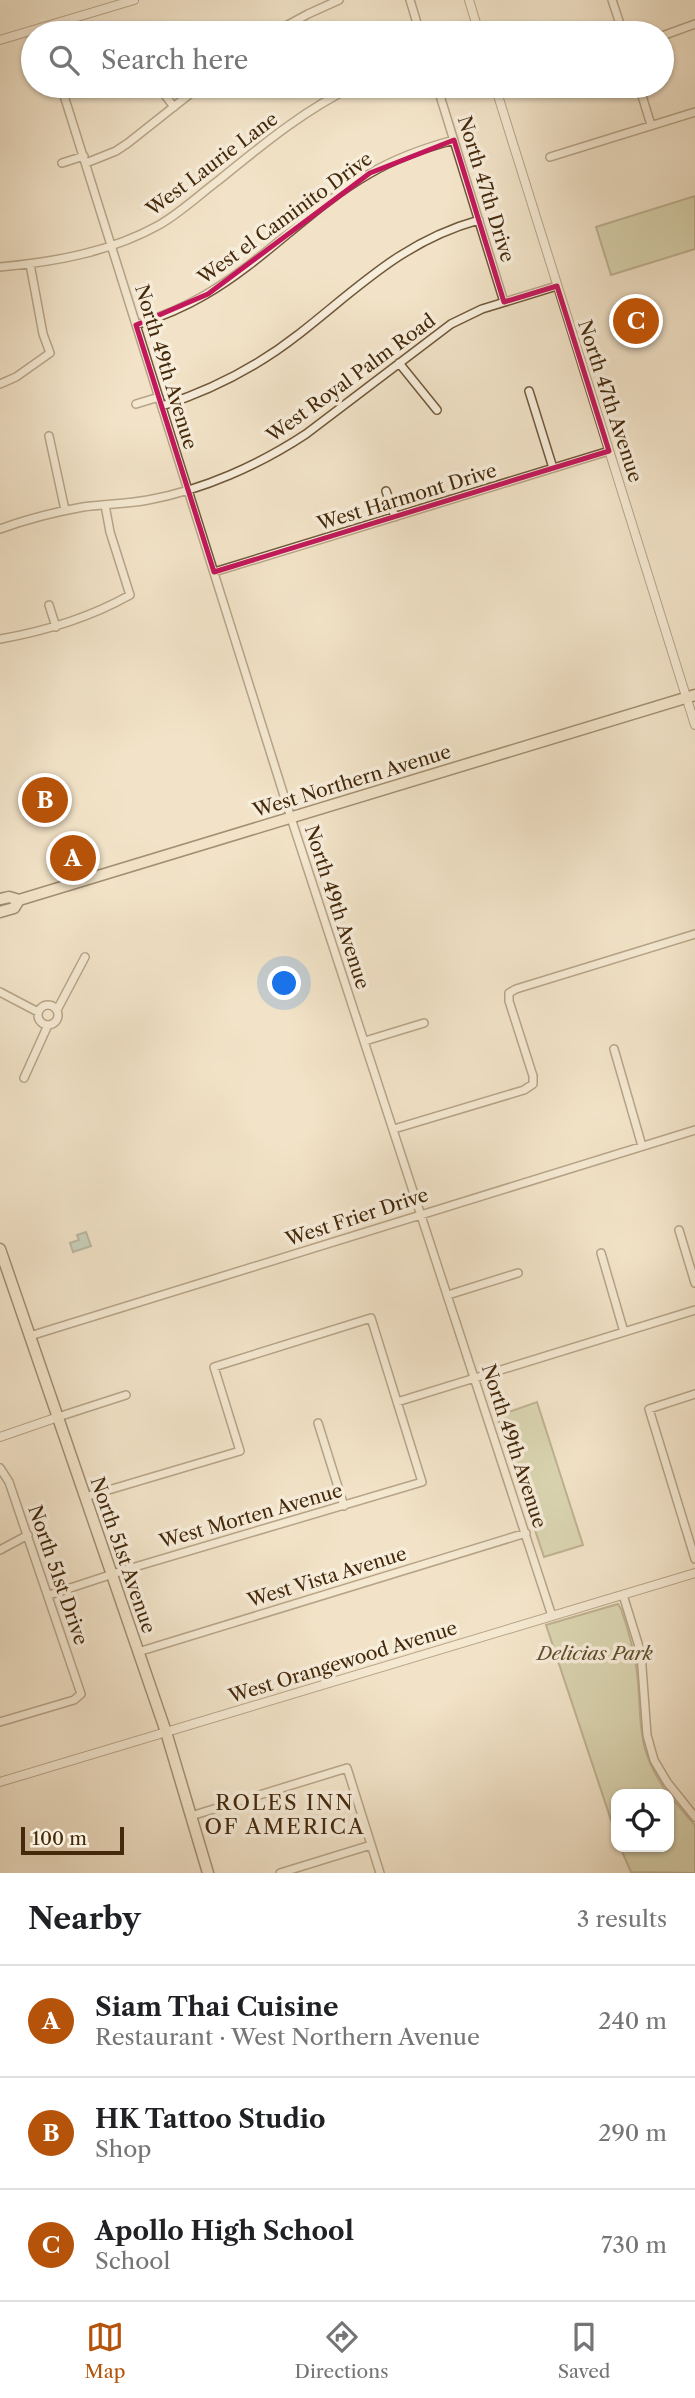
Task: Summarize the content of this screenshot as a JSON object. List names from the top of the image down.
{
  "streets": {
    "main road": ["West Northern Avenue", "North 51st Avenue"],
    "street": [
      "West Laurie Lane",
      "North 47th Drive",
      "West el Caminito Drive",
      "North 49th Avenue",
      "West Royal Palm Road",
      "North 47th Avenue",
      "West Harmont Drive",
      "West Frier Drive",
      "West Morten Avenue",
      "North 51st Drive",
      "West Vista Avenue",
      "West Orangewood Avenue"
    ]
  },
  "crossings": [
    ["West Laurie Lane", "North 49th Avenue"],
    ["North 47th Drive", "West el Caminito Drive"],
    ["North 47th Drive", "West Royal Palm Road"],
    ["West el Caminito Drive", "North 49th Avenue"],
    ["North 49th Avenue", "West Royal Palm Road"],
    ["North 49th Avenue", "West Harmont Drive"],
    ["North 49th Avenue", "West Northern Avenue"],
    ["North 49th Avenue", "West Frier Drive"],
    ["North 49th Avenue", "West Vista Avenue"],
    ["North 49th Avenue", "West Orangewood Avenue"],
    ["West Royal Palm Road", "North 47th Avenue"],
    ["North 47th Avenue", "West Harmont Drive"],
    ["North 47th Avenue", "West Northern Avenue"],
    ["West Frier Drive", "North 51st Avenue"],
    ["West Morten Avenue", "North 51st Avenue"],
    ["West Morten Avenue", "North 51st Drive"],
    ["North 51st Avenue", "West Vista Avenue"],
    ["North 51st Avenue", "West Orangewood Avenue"]
  ],
  "districts": ["ROLES INN OF AMERICA"],
  "parks": ["Delicias Park"],
  "scale_bar": "100 m",
  "page": {
    "search": "Search here",
    "pins": ["C", "B", "A"],
    "scale": "100 m",
    "heading": ["Nearby", "3 results"],
    "list": [
      {
        "mark": "A",
        "name": "Siam Thai Cuisine",
        "note": "Restaurant · West Northern Avenue",
        "value": "240 m"
      },
      {
        "mark": "B",
        "name": "HK Tattoo Studio",
        "note": "Shop",
        "value": "290 m"
      },
      {
        "mark": "C",
        "name": "Apollo High School",
        "note": "School",
        "value": "730 m"
      }
    ],
    "nav": ["Map", "Directions", "Saved"]
  }
}
